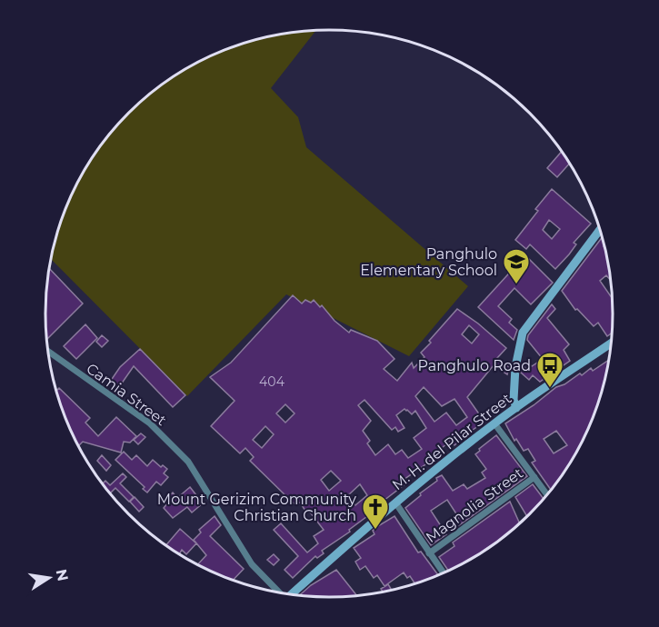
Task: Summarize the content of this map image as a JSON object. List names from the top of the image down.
{
  "streets": {
    "main road": ["M. H. del Pilar Street"],
    "street": ["Camia Street", "Magnolia Street"]
  },
  "places": {
    "school or university": ["Panghulo Elementary School"],
    "bus stop": ["Panghulo Road"],
    "church": ["Mount Gerizim Community Christian Church"]
  },
  "house_numbers": ["404"],
  "north": "right"
}
